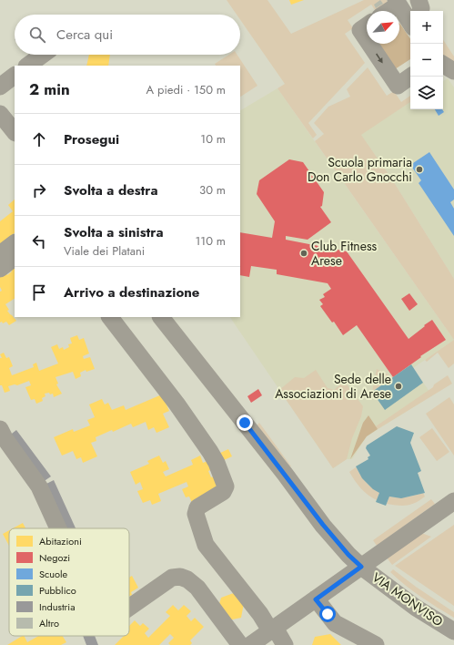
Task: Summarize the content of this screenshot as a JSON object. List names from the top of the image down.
{
  "streets": {
    "street": ["VIA MONVISO"]
  },
  "places": ["Scuola primaria Don Carlo Gnocchi", "Club Fitness Arese", "Sede delle Associazioni di Arese"],
  "legend": [
    "Abitazioni",
    "Negozi",
    "Scuole",
    "Pubblico",
    "Industria",
    "Altro"
  ],
  "north": "top right",
  "page": {
    "map_buttons": ["+", "−"],
    "search": "Cerca qui",
    "heading": ["2 min", "A piedi · 150 m"],
    "list": [
      ["Prosegui", "10 m"],
      ["Svolta a destra", "30 m"],
      ["Svolta a sinistra", "Viale dei Platani", "110 m"],
      "Arrivo a destinazione"
    ]
  }
}
